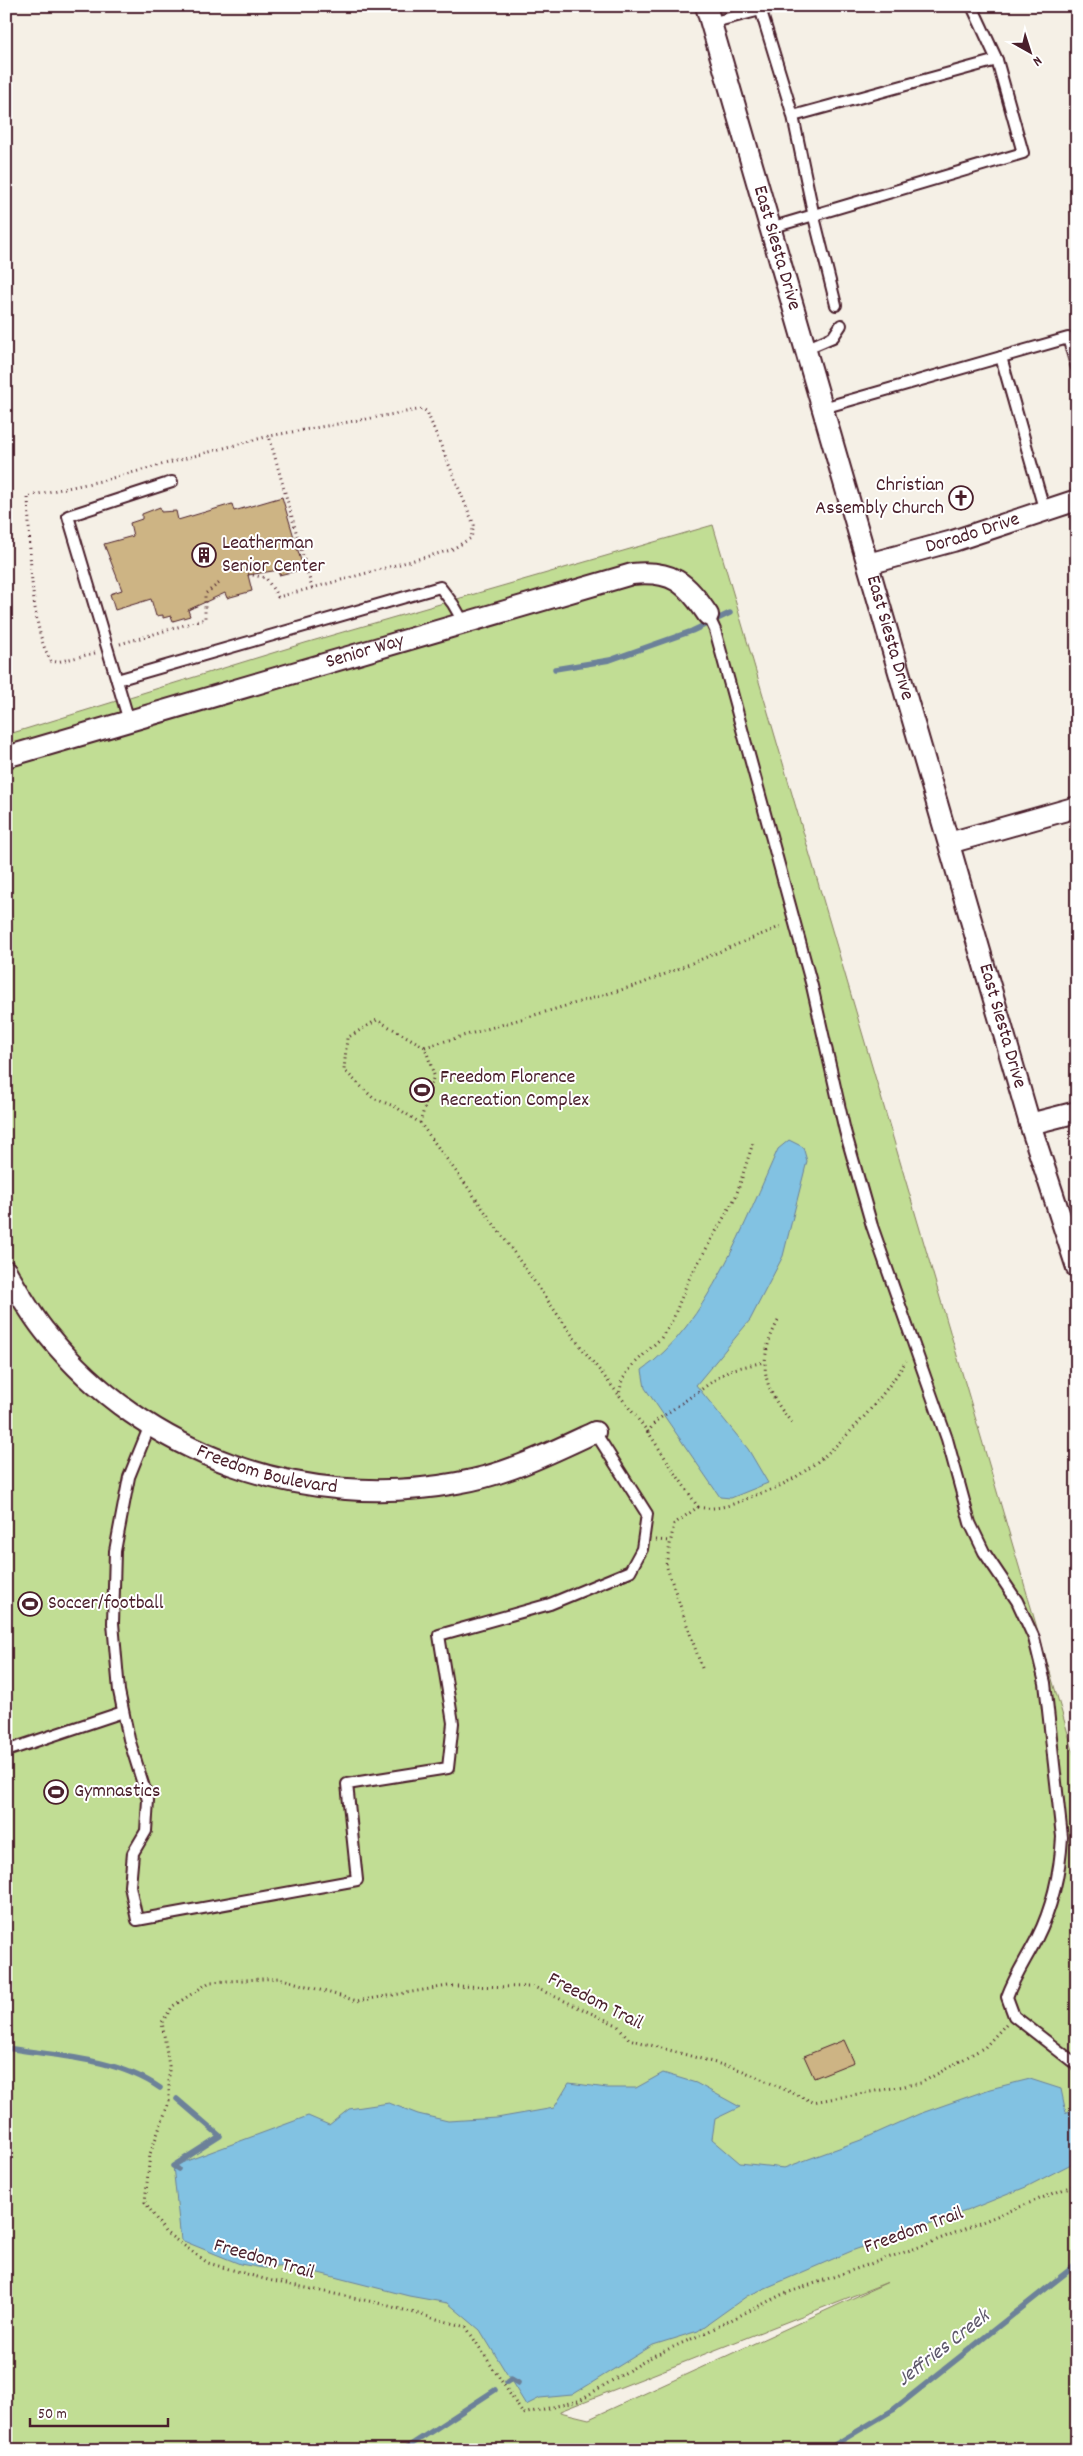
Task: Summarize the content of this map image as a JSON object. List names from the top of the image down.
{
  "streets": {
    "street": [
      "East Siesta Drive",
      "Dorado Drive",
      "Senior Way",
      "Freedom Boulevard"
    ],
    "path": ["Freedom Trail"]
  },
  "crossings": [
    ["East Siesta Drive", "Dorado Drive"]
  ],
  "water": ["Jeffries Creek"],
  "places": {
    "church": ["Christian Assembly Church"],
    "building": ["Leatherman Senior Center"],
    "sports": ["Freedom Florence Recreation Complex", "Soccer/football", "Gymnastics"]
  },
  "scale_bar": "50 m",
  "north": "bottom right"
}
